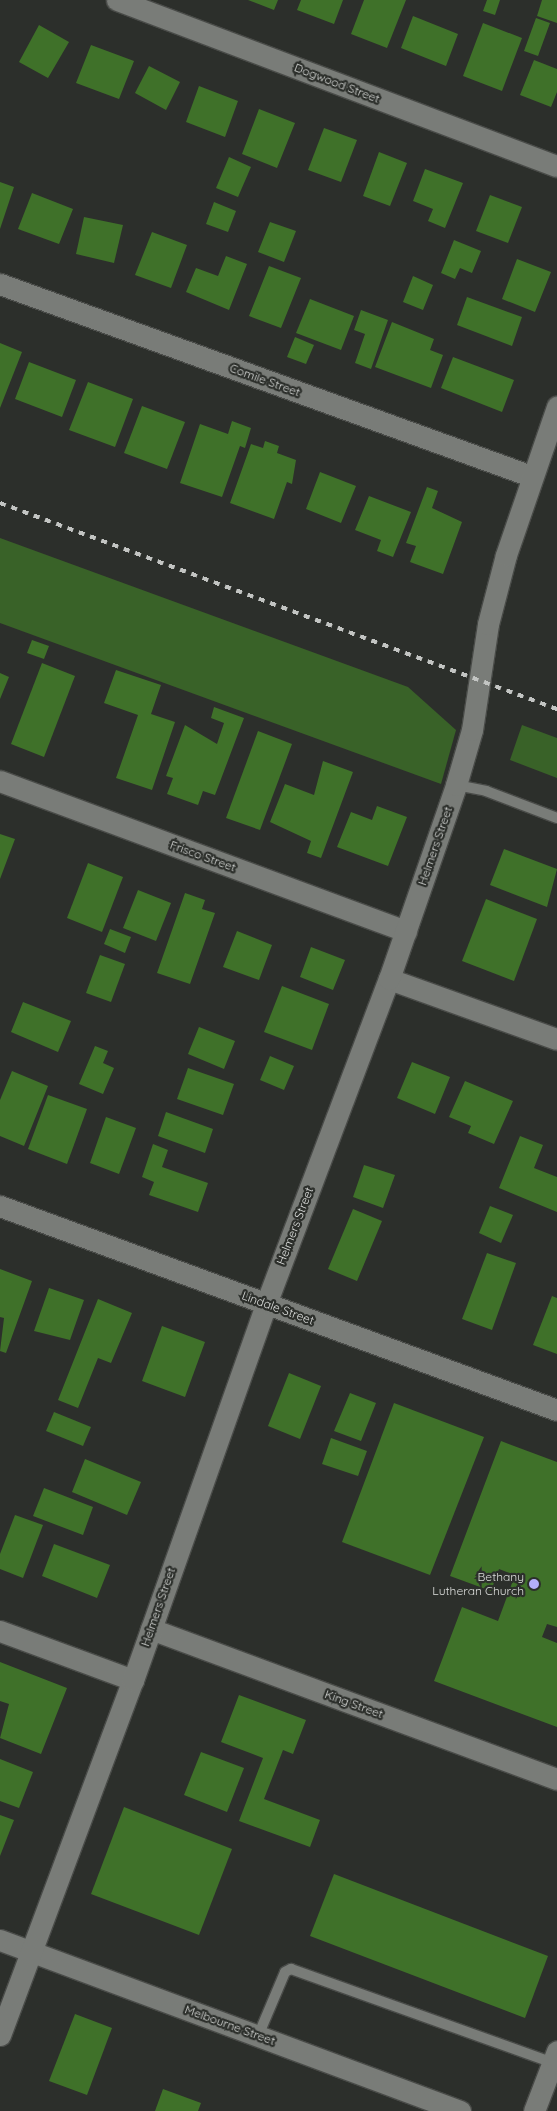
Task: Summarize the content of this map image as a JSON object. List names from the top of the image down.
{
  "streets": {
    "street": [
      "Dogwood Street",
      "Comile Street",
      "Helmers Street",
      "Frisco Street",
      "Lindale Street",
      "King Street",
      "Melbourne Street"
    ]
  },
  "crossings": [
    ["Comile Street", "Helmers Street"],
    ["Helmers Street", "Frisco Street"],
    ["Helmers Street", "Lindale Street"],
    ["Helmers Street", "King Street"],
    ["Helmers Street", "Melbourne Street"]
  ],
  "places": ["Bethany Lutheran Church"]
}
